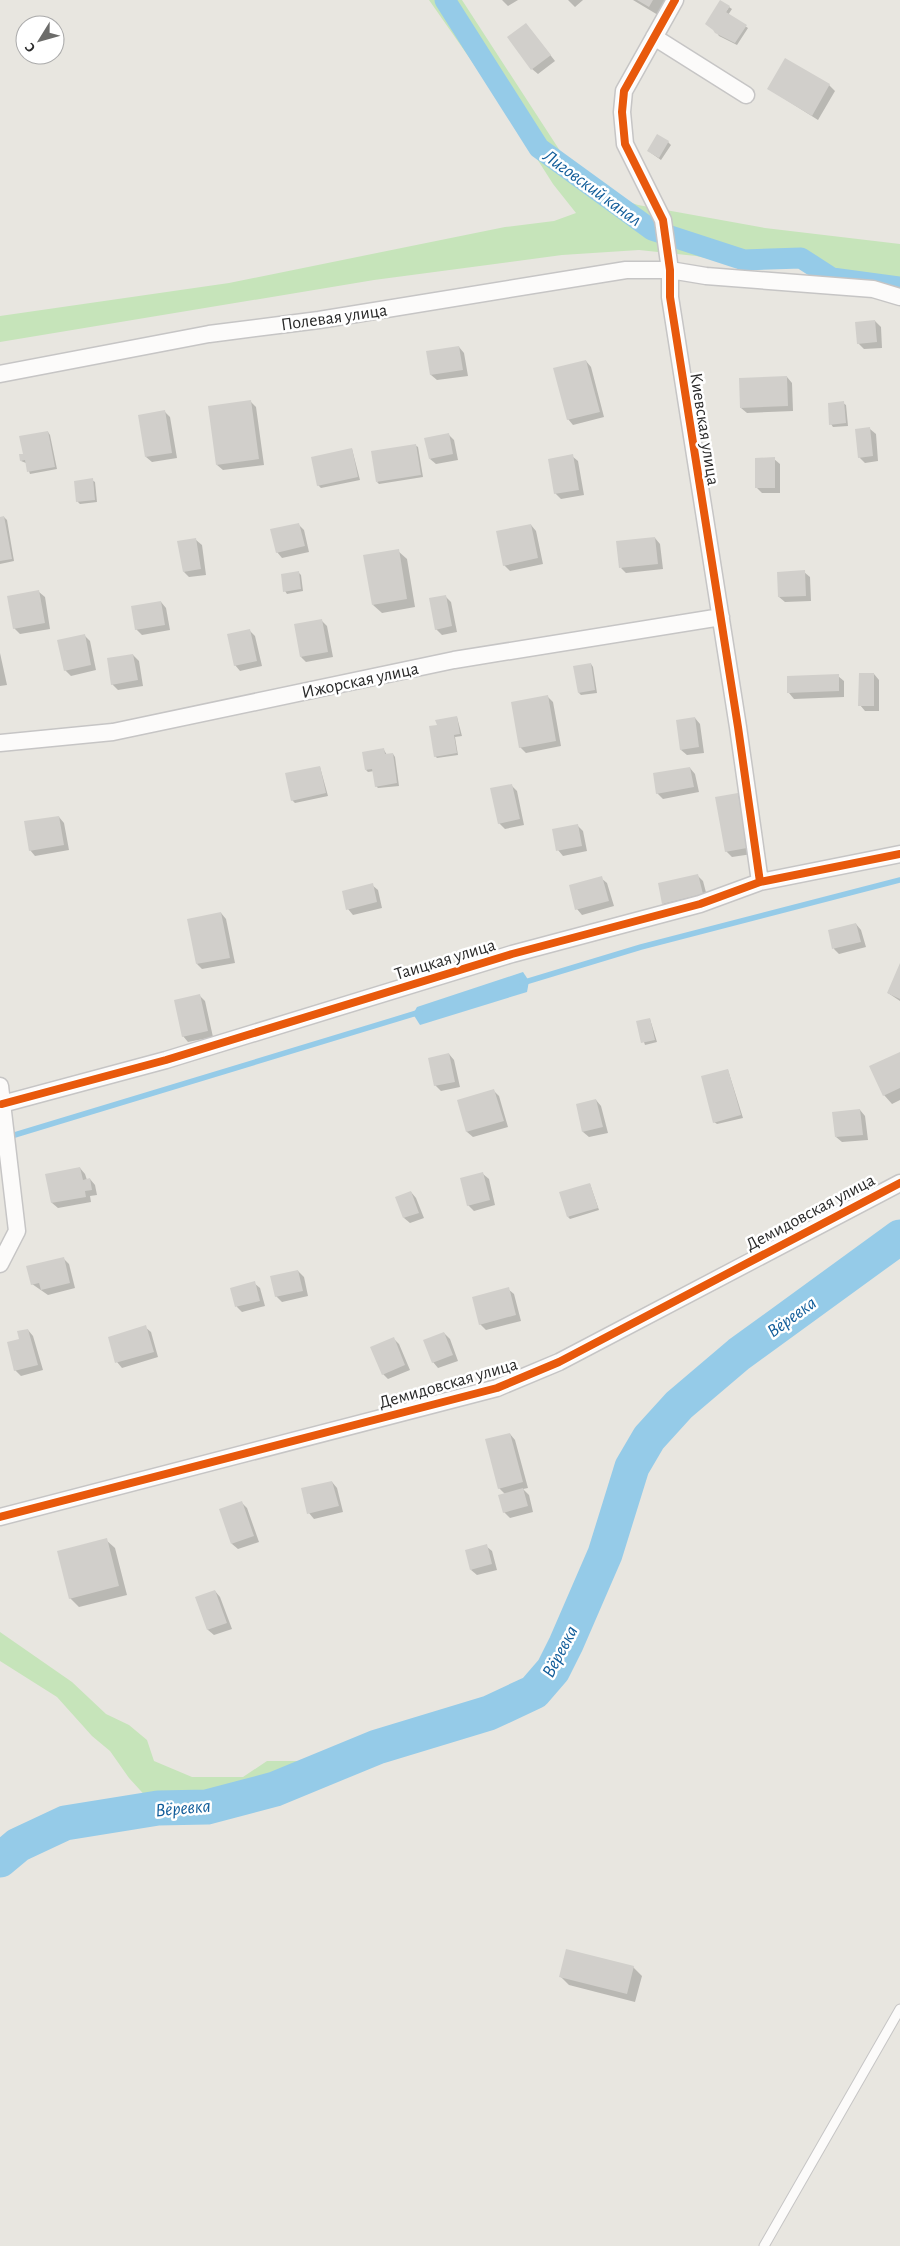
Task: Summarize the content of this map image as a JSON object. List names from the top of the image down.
{
  "streets": {
    "street": [
      "Полевая улица",
      "Киевская улица",
      "Ижорская улица",
      "Таицкая улица",
      "Демидовская улица"
    ]
  },
  "crossings": [
    ["Полевая улица", "Киевская улица"],
    ["Киевская улица", "Ижорская улица"],
    ["Киевская улица", "Таицкая улица"]
  ],
  "water": ["Лиговский канал", "Вёревка"],
  "north": "bottom left"
}
